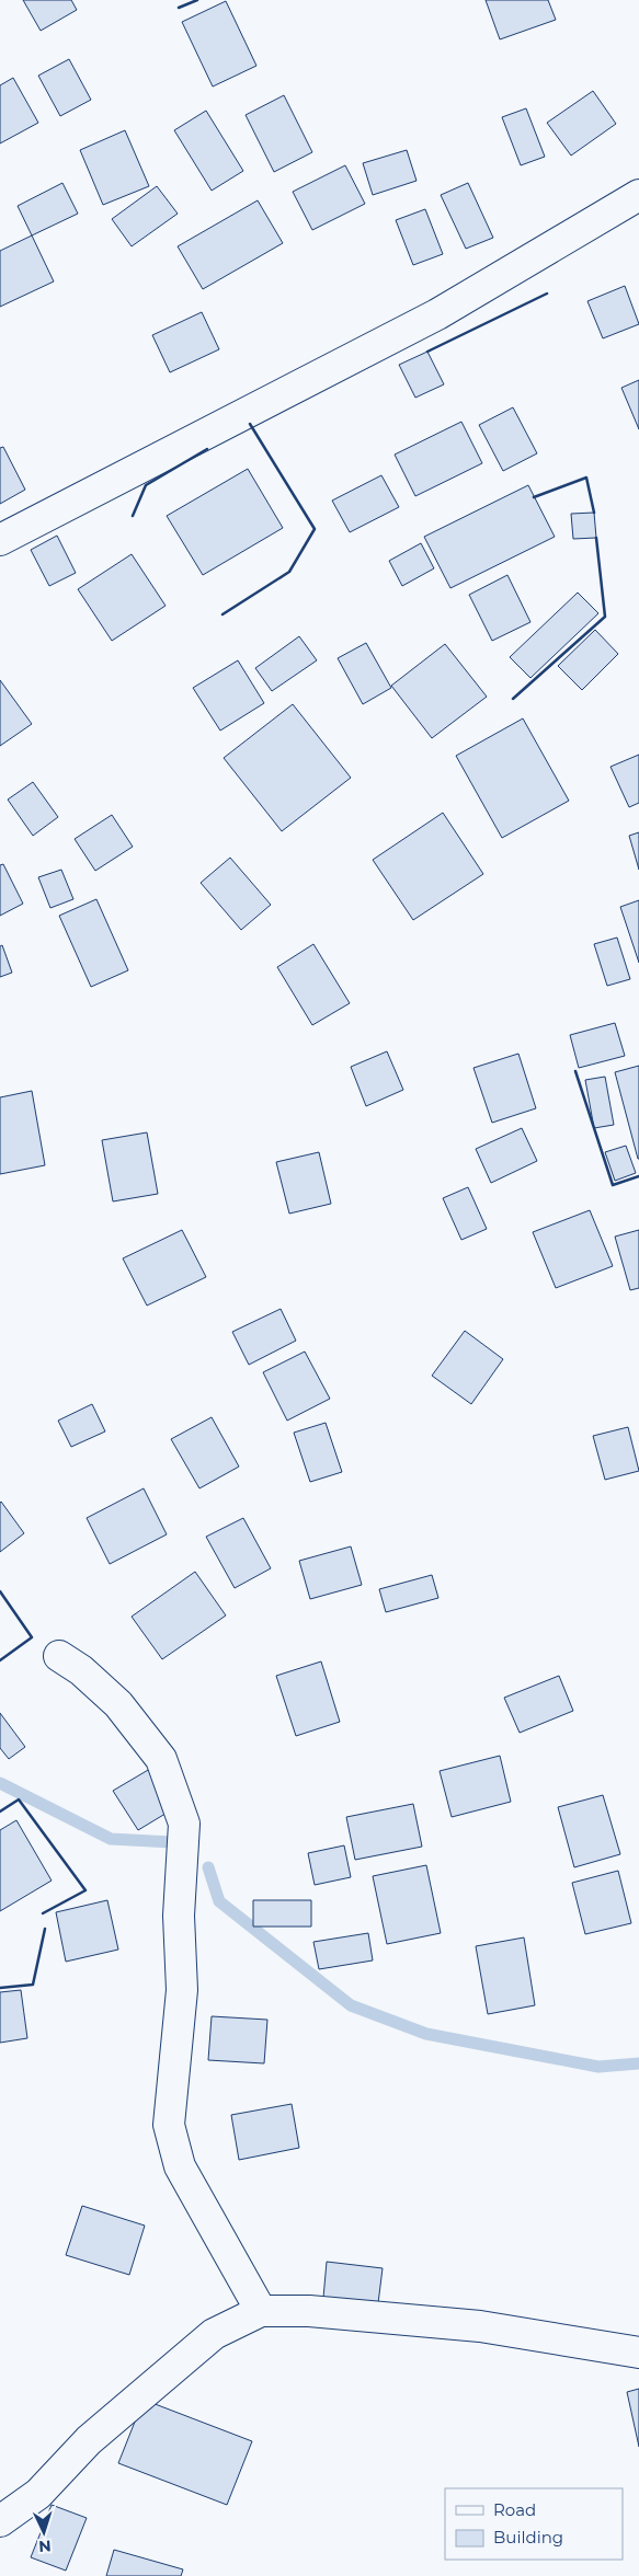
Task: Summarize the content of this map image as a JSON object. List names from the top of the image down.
{
  "legend": ["Road", "Building"],
  "north": "bottom"
}
